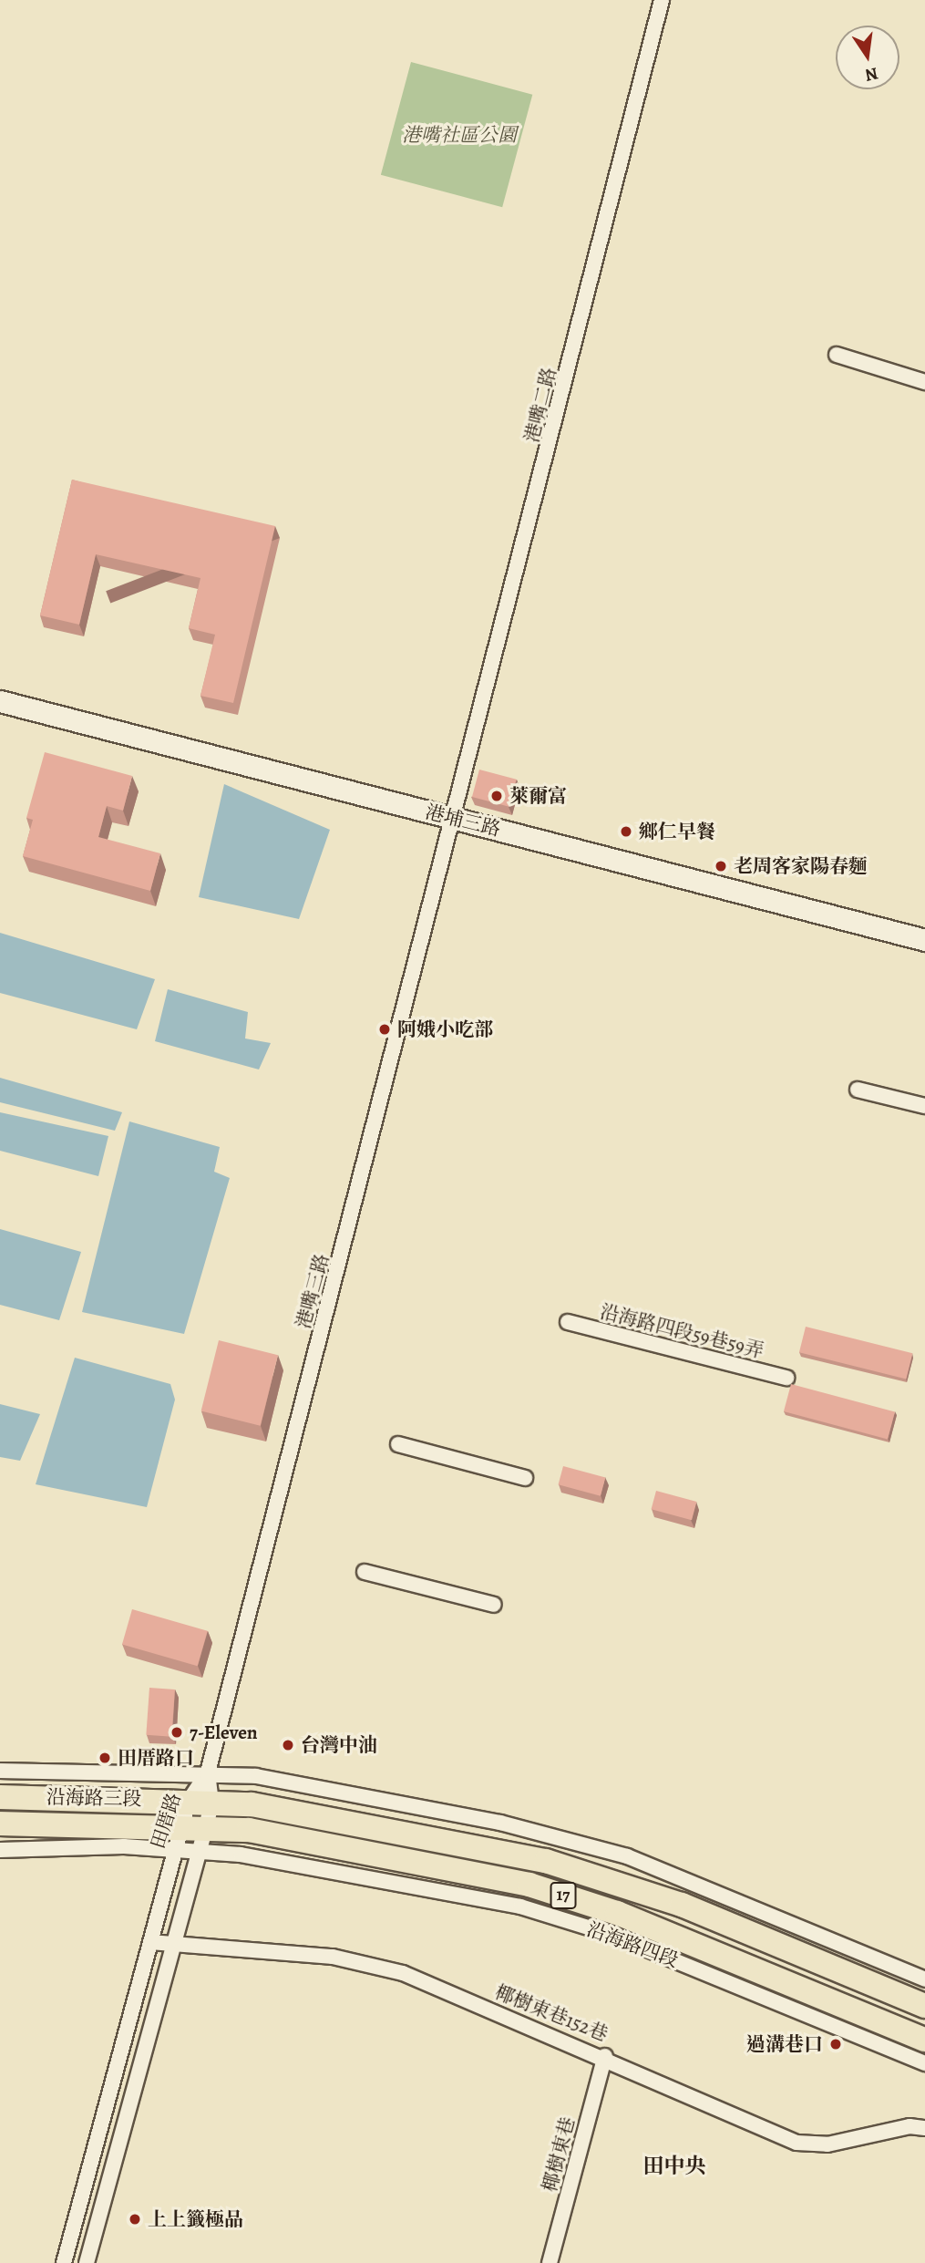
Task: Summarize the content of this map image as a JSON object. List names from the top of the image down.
{
  "streets": {
    "main road": ["沿海路三段", "17", "沿海路四段"],
    "street": [
      "港嘴二路",
      "港埔三路",
      "港嘴三路",
      "沿海路四段59巷59弄",
      "田厝路",
      "椰樹東巷152巷",
      "椰樹東巷"
    ]
  },
  "crossings": [
    ["港嘴二路", "港埔三路"],
    ["港嘴二路", "港嘴三路"],
    ["港埔三路", "港嘴三路"],
    ["港嘴三路", "沿海路三段"],
    ["港嘴三路", "田厝路"],
    ["沿海路三段", "田厝路"],
    ["沿海路三段", "17"],
    ["沿海路三段", "沿海路四段"],
    ["田厝路", "17"],
    ["田厝路", "沿海路四段"],
    ["田厝路", "椰樹東巷152巷"],
    ["椰樹東巷152巷", "椰樹東巷"]
  ],
  "districts": ["田中央"],
  "parks": ["港嘴社區公園"],
  "places": [
    "萊爾富",
    "鄉仁早餐",
    "老周客家陽春麵",
    "阿娥小吃部",
    "7-Eleven",
    "台灣中油",
    "田厝路口",
    "過溝巷口",
    "上上籤極品"
  ],
  "north": "bottom"
}
